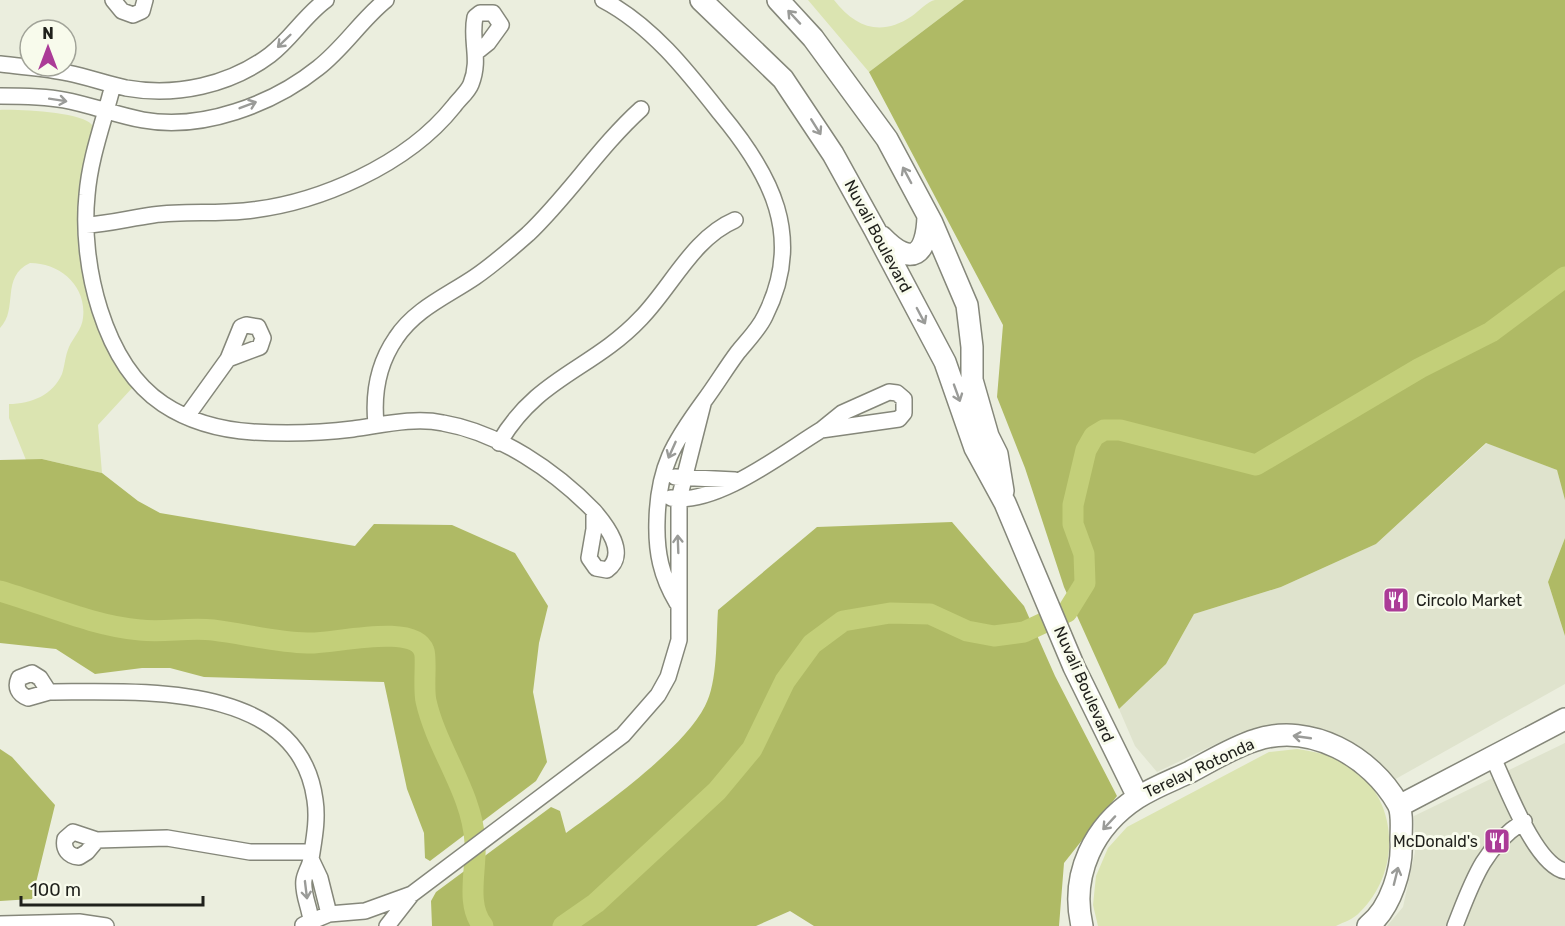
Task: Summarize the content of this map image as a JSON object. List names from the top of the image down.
{
  "streets": {
    "main road": ["Nuvali Boulevard", "Terelay Rotonda"]
  },
  "crossings": [
    ["Nuvali Boulevard", "Terelay Rotonda"]
  ],
  "places": {
    "restaurant": ["Circolo Market", "McDonald's"]
  },
  "scale_bar": "100 m",
  "north": "top"
}
